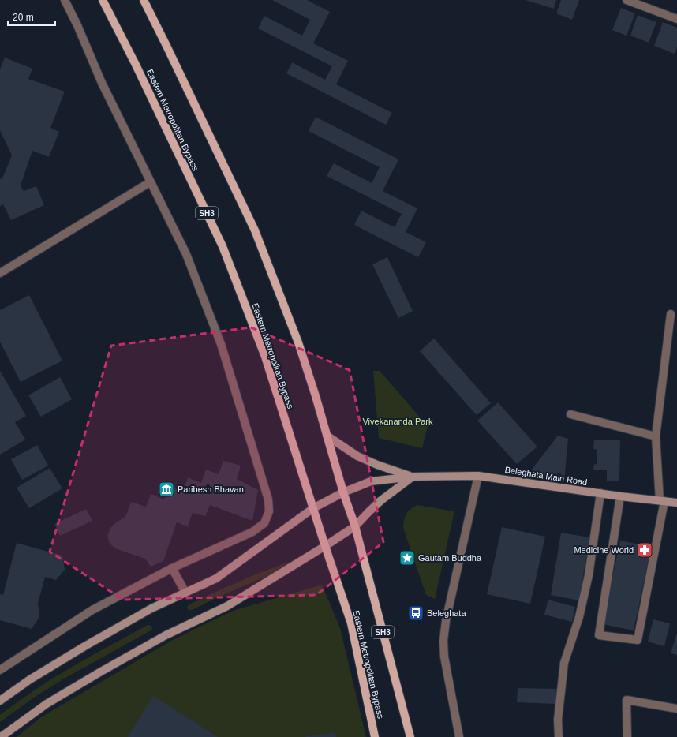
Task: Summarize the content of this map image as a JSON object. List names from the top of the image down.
{
  "streets": {
    "main road": ["Eastern Metropolitan Bypass", "SH3", "Beleghata Main Road"]
  },
  "parks": ["Vivekananda Park"],
  "places": {
    "museum": ["Paribesh Bhavan"],
    "pharmacy": ["Medicine World"],
    "place": ["Gautam Buddha"],
    "bus stop": ["Beleghata"]
  },
  "scale_bar": "20 m"
}
